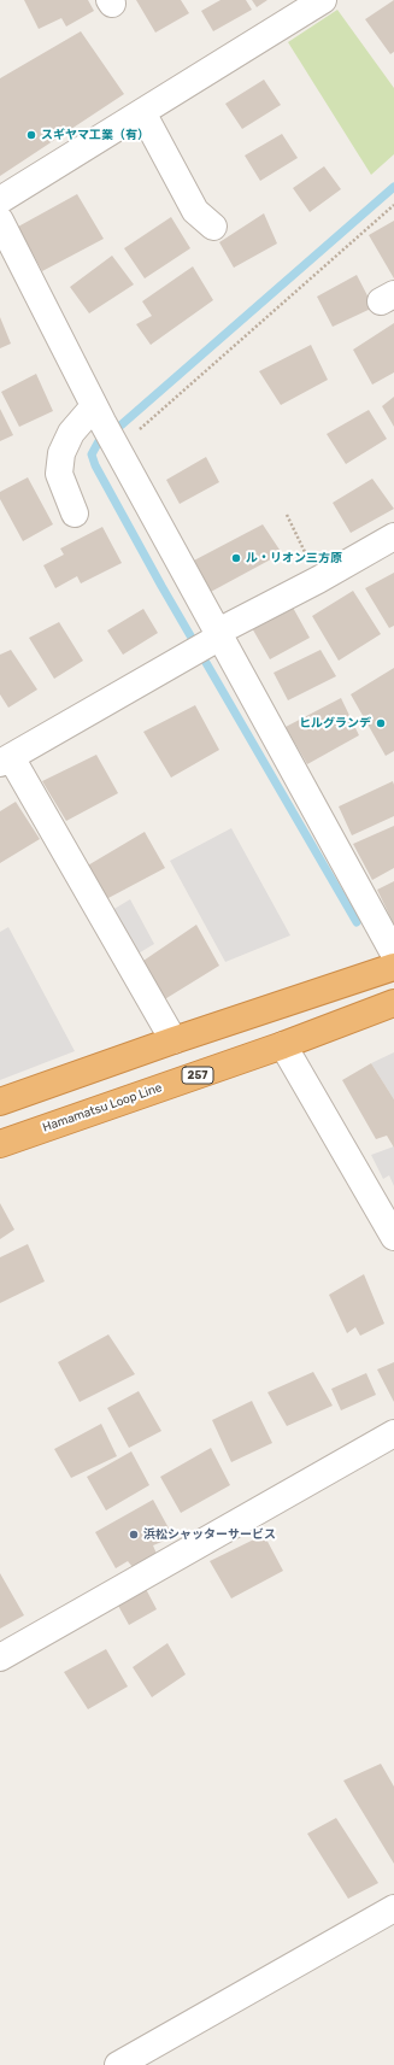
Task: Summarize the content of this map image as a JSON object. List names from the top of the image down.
{
  "streets": {
    "highway": ["257", "Hamamatsu Loop Line"]
  },
  "places": [
    "スギヤマ工業（有）",
    "ル・リオン三方原",
    "ヒルグランデ",
    "浜松シャッターサービス"
  ]
}
